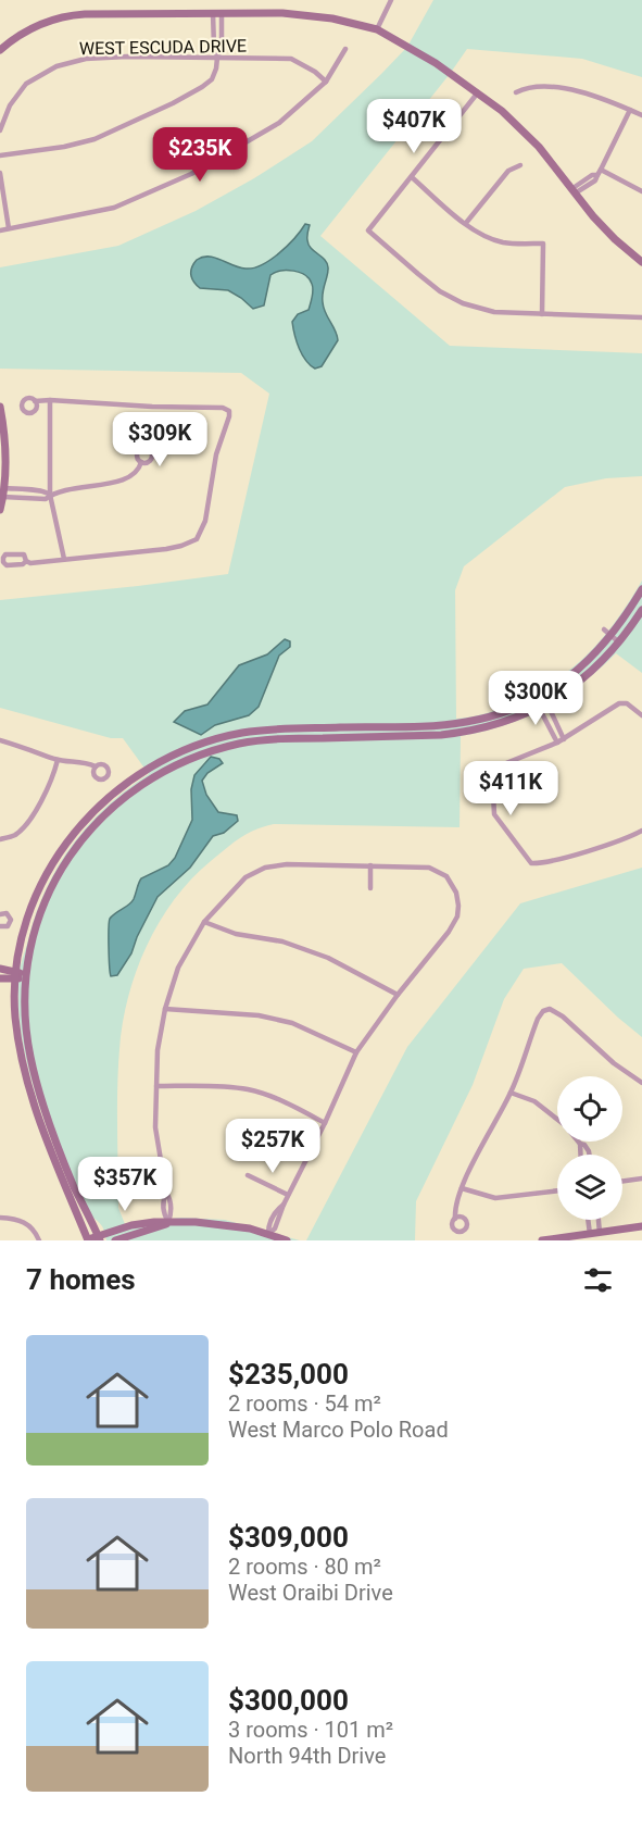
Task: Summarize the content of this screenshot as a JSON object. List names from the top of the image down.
{
  "streets": {
    "street": ["WEST ESCUDA DRIVE"]
  },
  "page": {
    "price": [
      "$407K",
      "$235K",
      "$309K",
      "$300K",
      "$411K",
      "$257K",
      "$357K"
    ],
    "heading": "7 homes",
    "list": [
      {
        "name": "$235,000",
        "note": "2 rooms · 54 m² · West Marco Polo Road"
      },
      {
        "name": "$309,000",
        "note": "2 rooms · 80 m² · West Oraibi Drive"
      },
      {
        "name": "$300,000",
        "note": "3 rooms · 101 m² · North 94th Drive"
      }
    ]
  }
}
